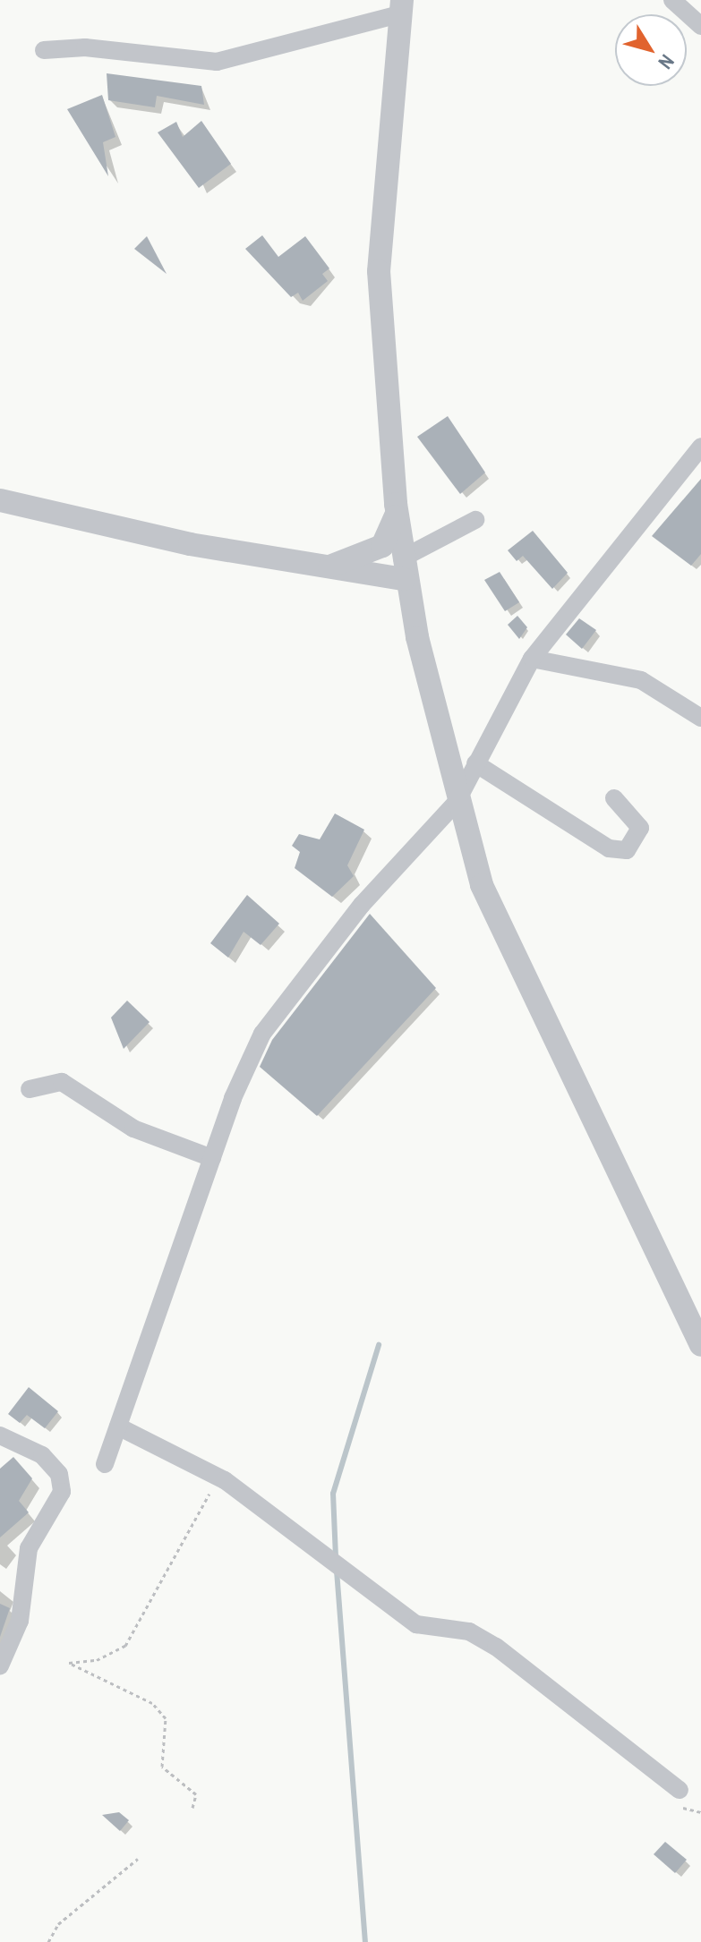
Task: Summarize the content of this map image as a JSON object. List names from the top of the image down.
{
  "north": "bottom right"
}
